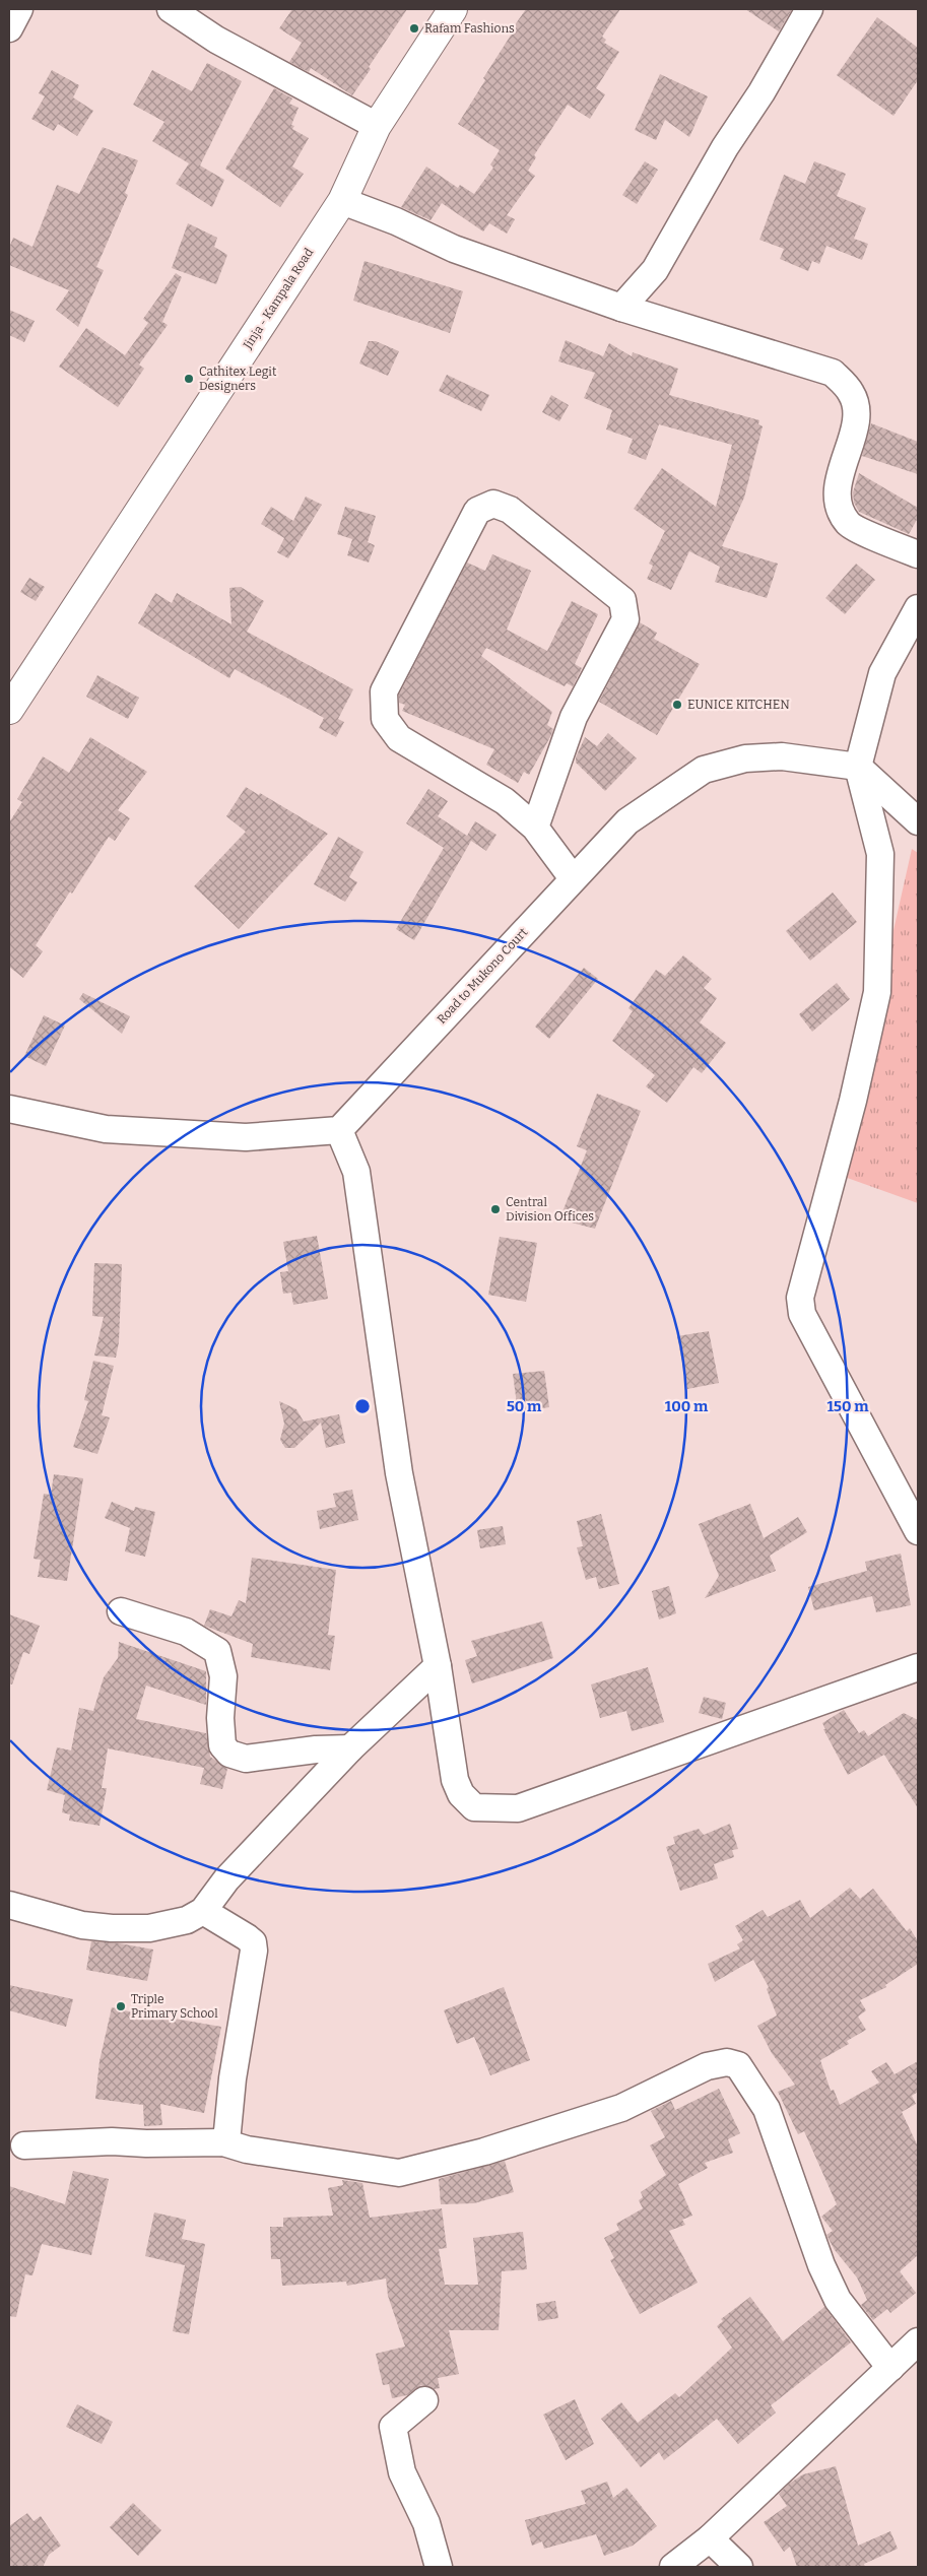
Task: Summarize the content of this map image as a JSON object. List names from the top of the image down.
{
  "streets": {
    "highway": ["Jinja - Kampala Road"],
    "street": ["Road to Mukono Court"]
  },
  "places": [
    "Rafam Fashions",
    "Cathitex Legit Designers",
    "EUNICE KITCHEN",
    "Central Division Offices",
    "Triple Primary School"
  ],
  "rings": ["50 m", "100 m", "150 m"]
}
